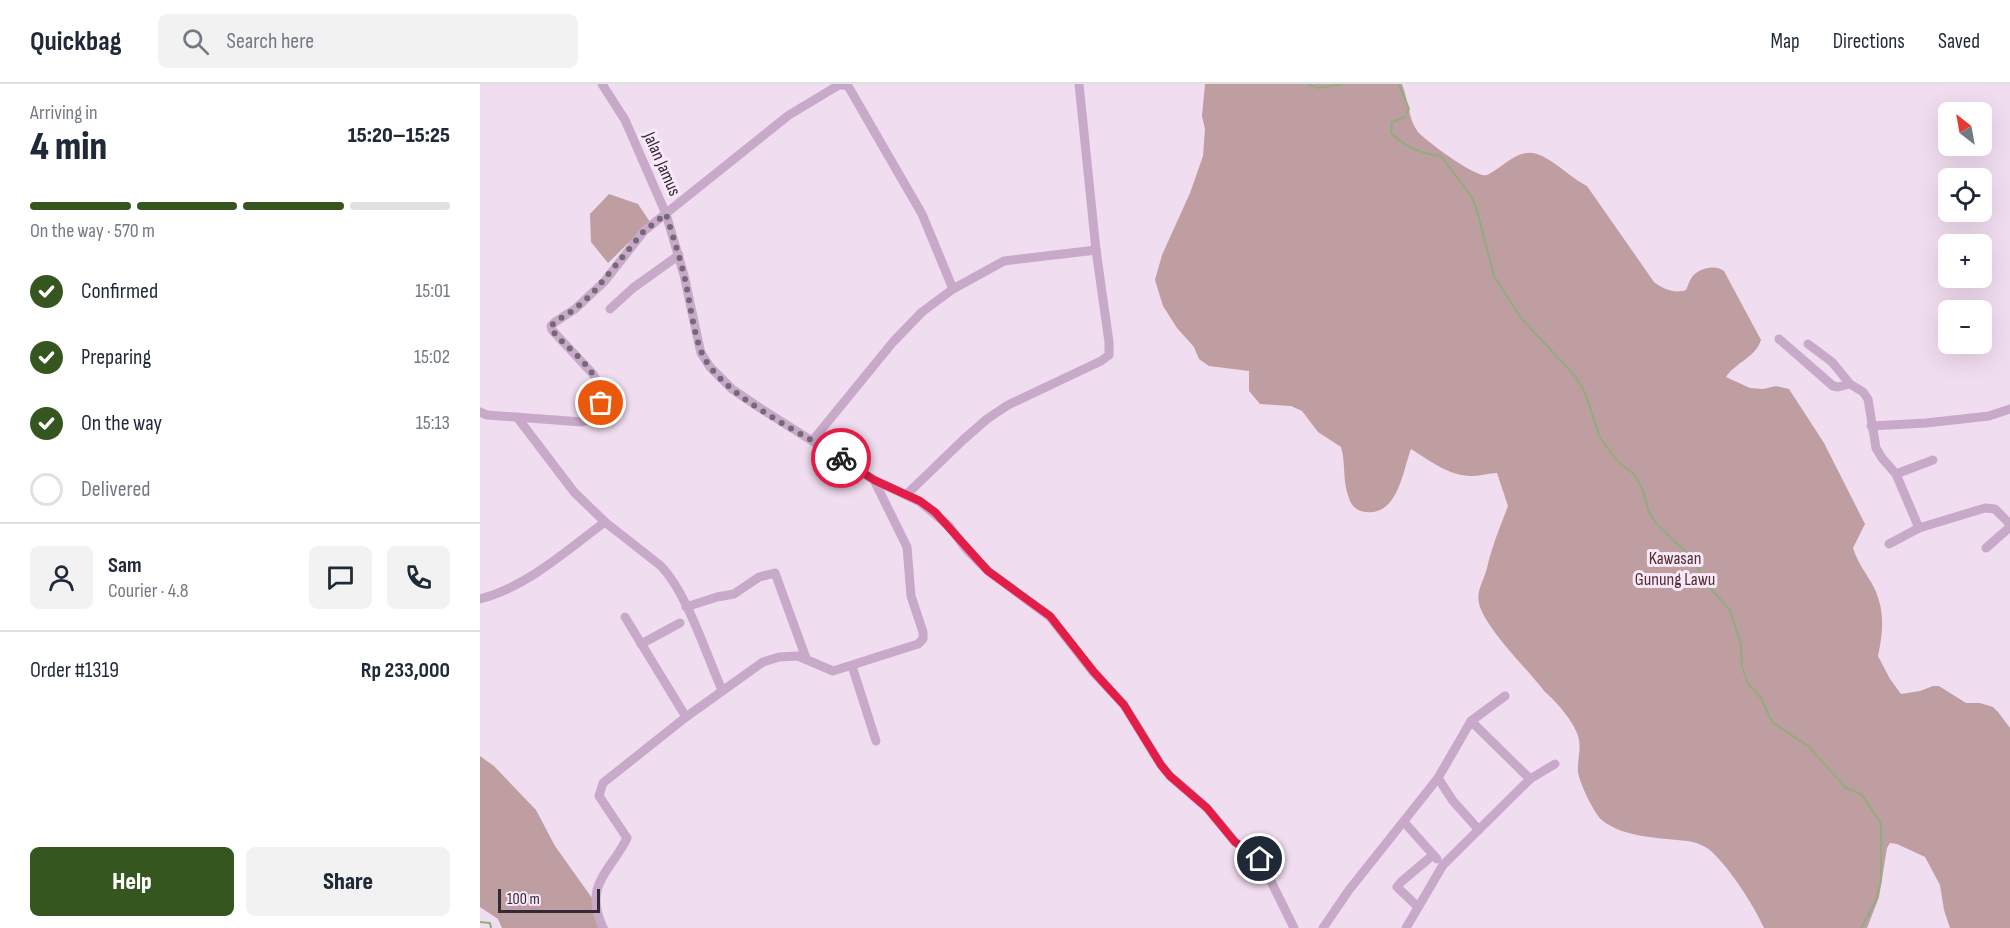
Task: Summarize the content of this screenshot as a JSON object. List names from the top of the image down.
{
  "streets": {
    "street": ["Jalan Jamus"]
  },
  "parks": ["Kawasan Gunung Lawu"],
  "scale_bar": "100 m",
  "north": "top left",
  "page": {
    "header": "Quickbag",
    "search": "Search here",
    "nav": ["Map", "Directions", "Saved"],
    "heading": ["4 min", "Arriving in", "15:20–15:25"],
    "panel": [
      "Sam",
      "Courier · 4.8",
      "Order #1319",
      "Rp 233,000"
    ],
    "map_buttons": ["+", "−"],
    "bar": "On the way · 570 m",
    "list": [
      ["Confirmed", "15:01"],
      ["Preparing", "15:02"],
      ["On the way", "15:13"],
      "Delivered"
    ],
    "buttons": ["Help", "Share"],
    "scale": "100 m"
  }
}
